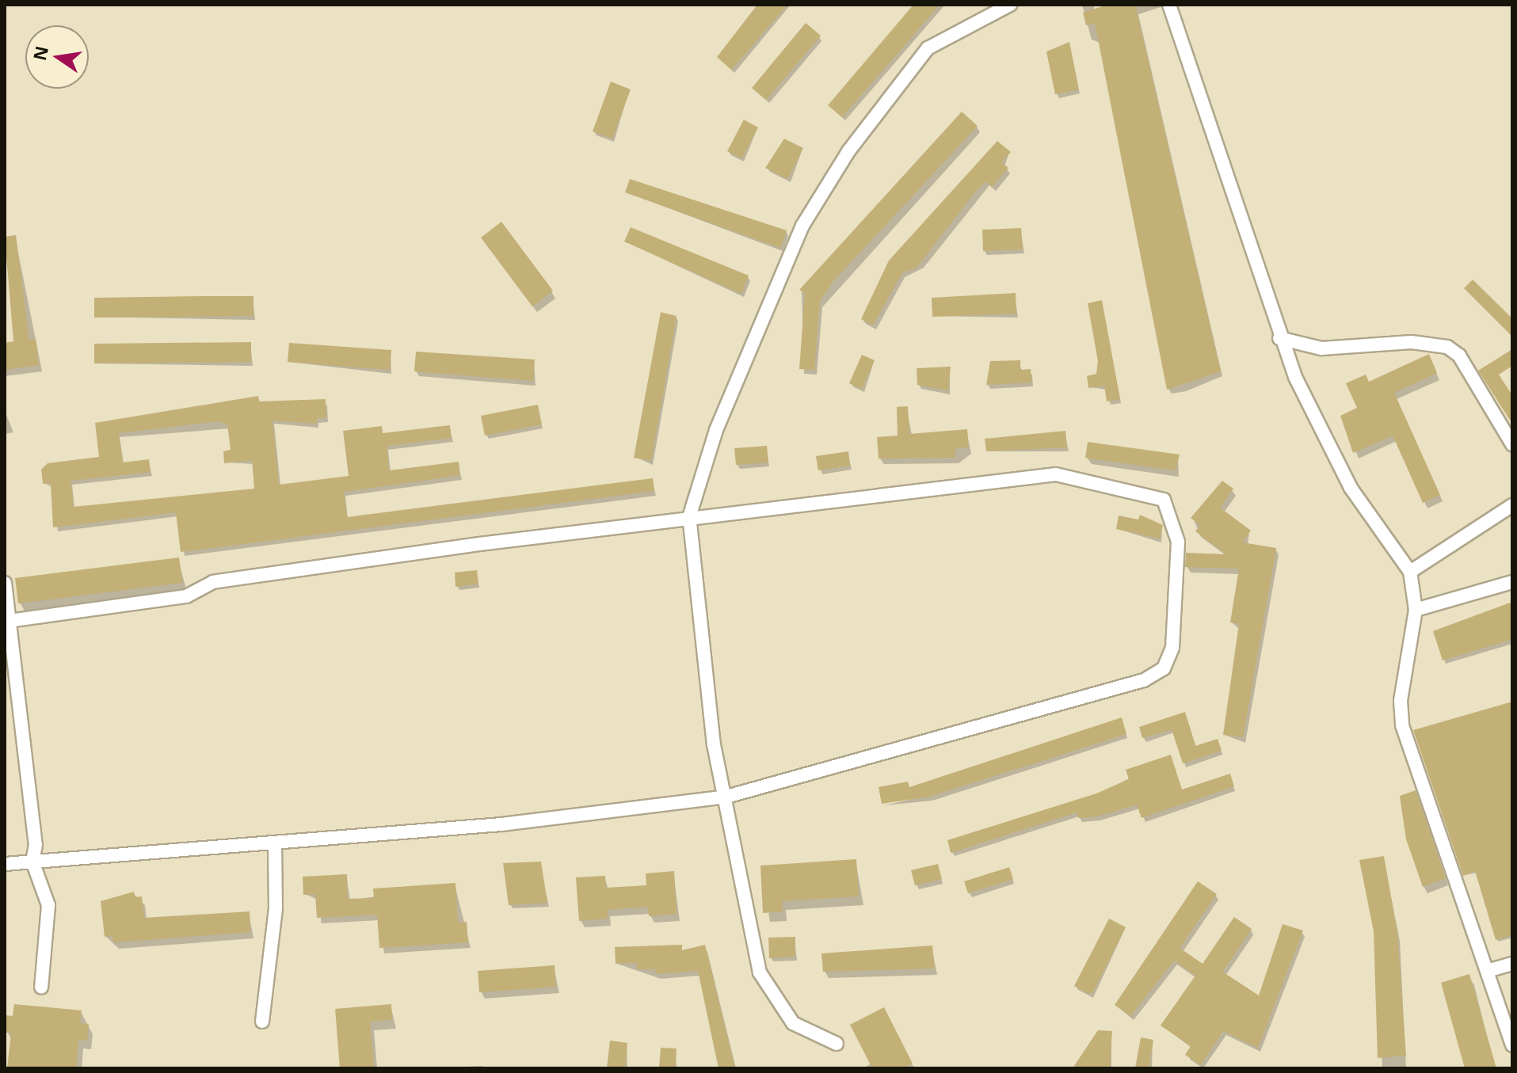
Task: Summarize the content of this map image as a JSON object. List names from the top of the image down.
{
  "north": "left"
}
